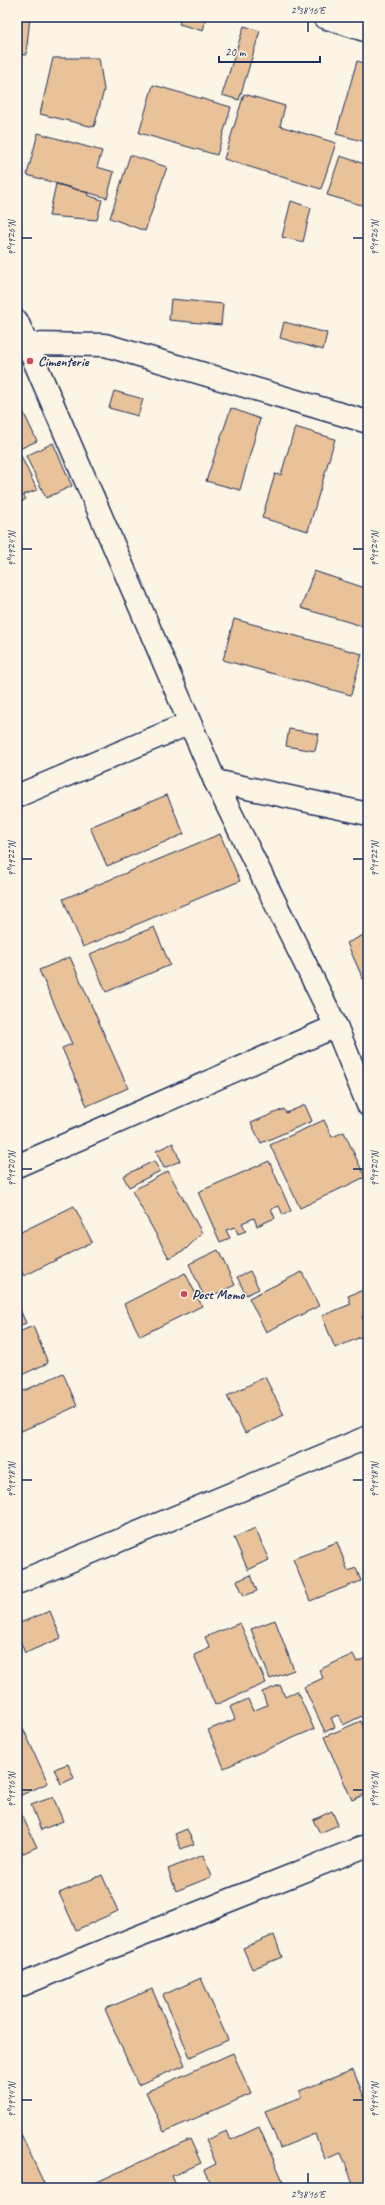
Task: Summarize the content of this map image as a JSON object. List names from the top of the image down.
{
  "places": ["Cimenterie", "Post Momo"],
  "scale_bar": "20 m",
  "coordinates": [
    "2°38'16\"E",
    "9°19'26\"N",
    "9°19'24\"N",
    "9°19'22\"N",
    "9°19'20\"N",
    "9°19'18\"N",
    "9°19'16\"N",
    "9°19'14\"N"
  ]
}
